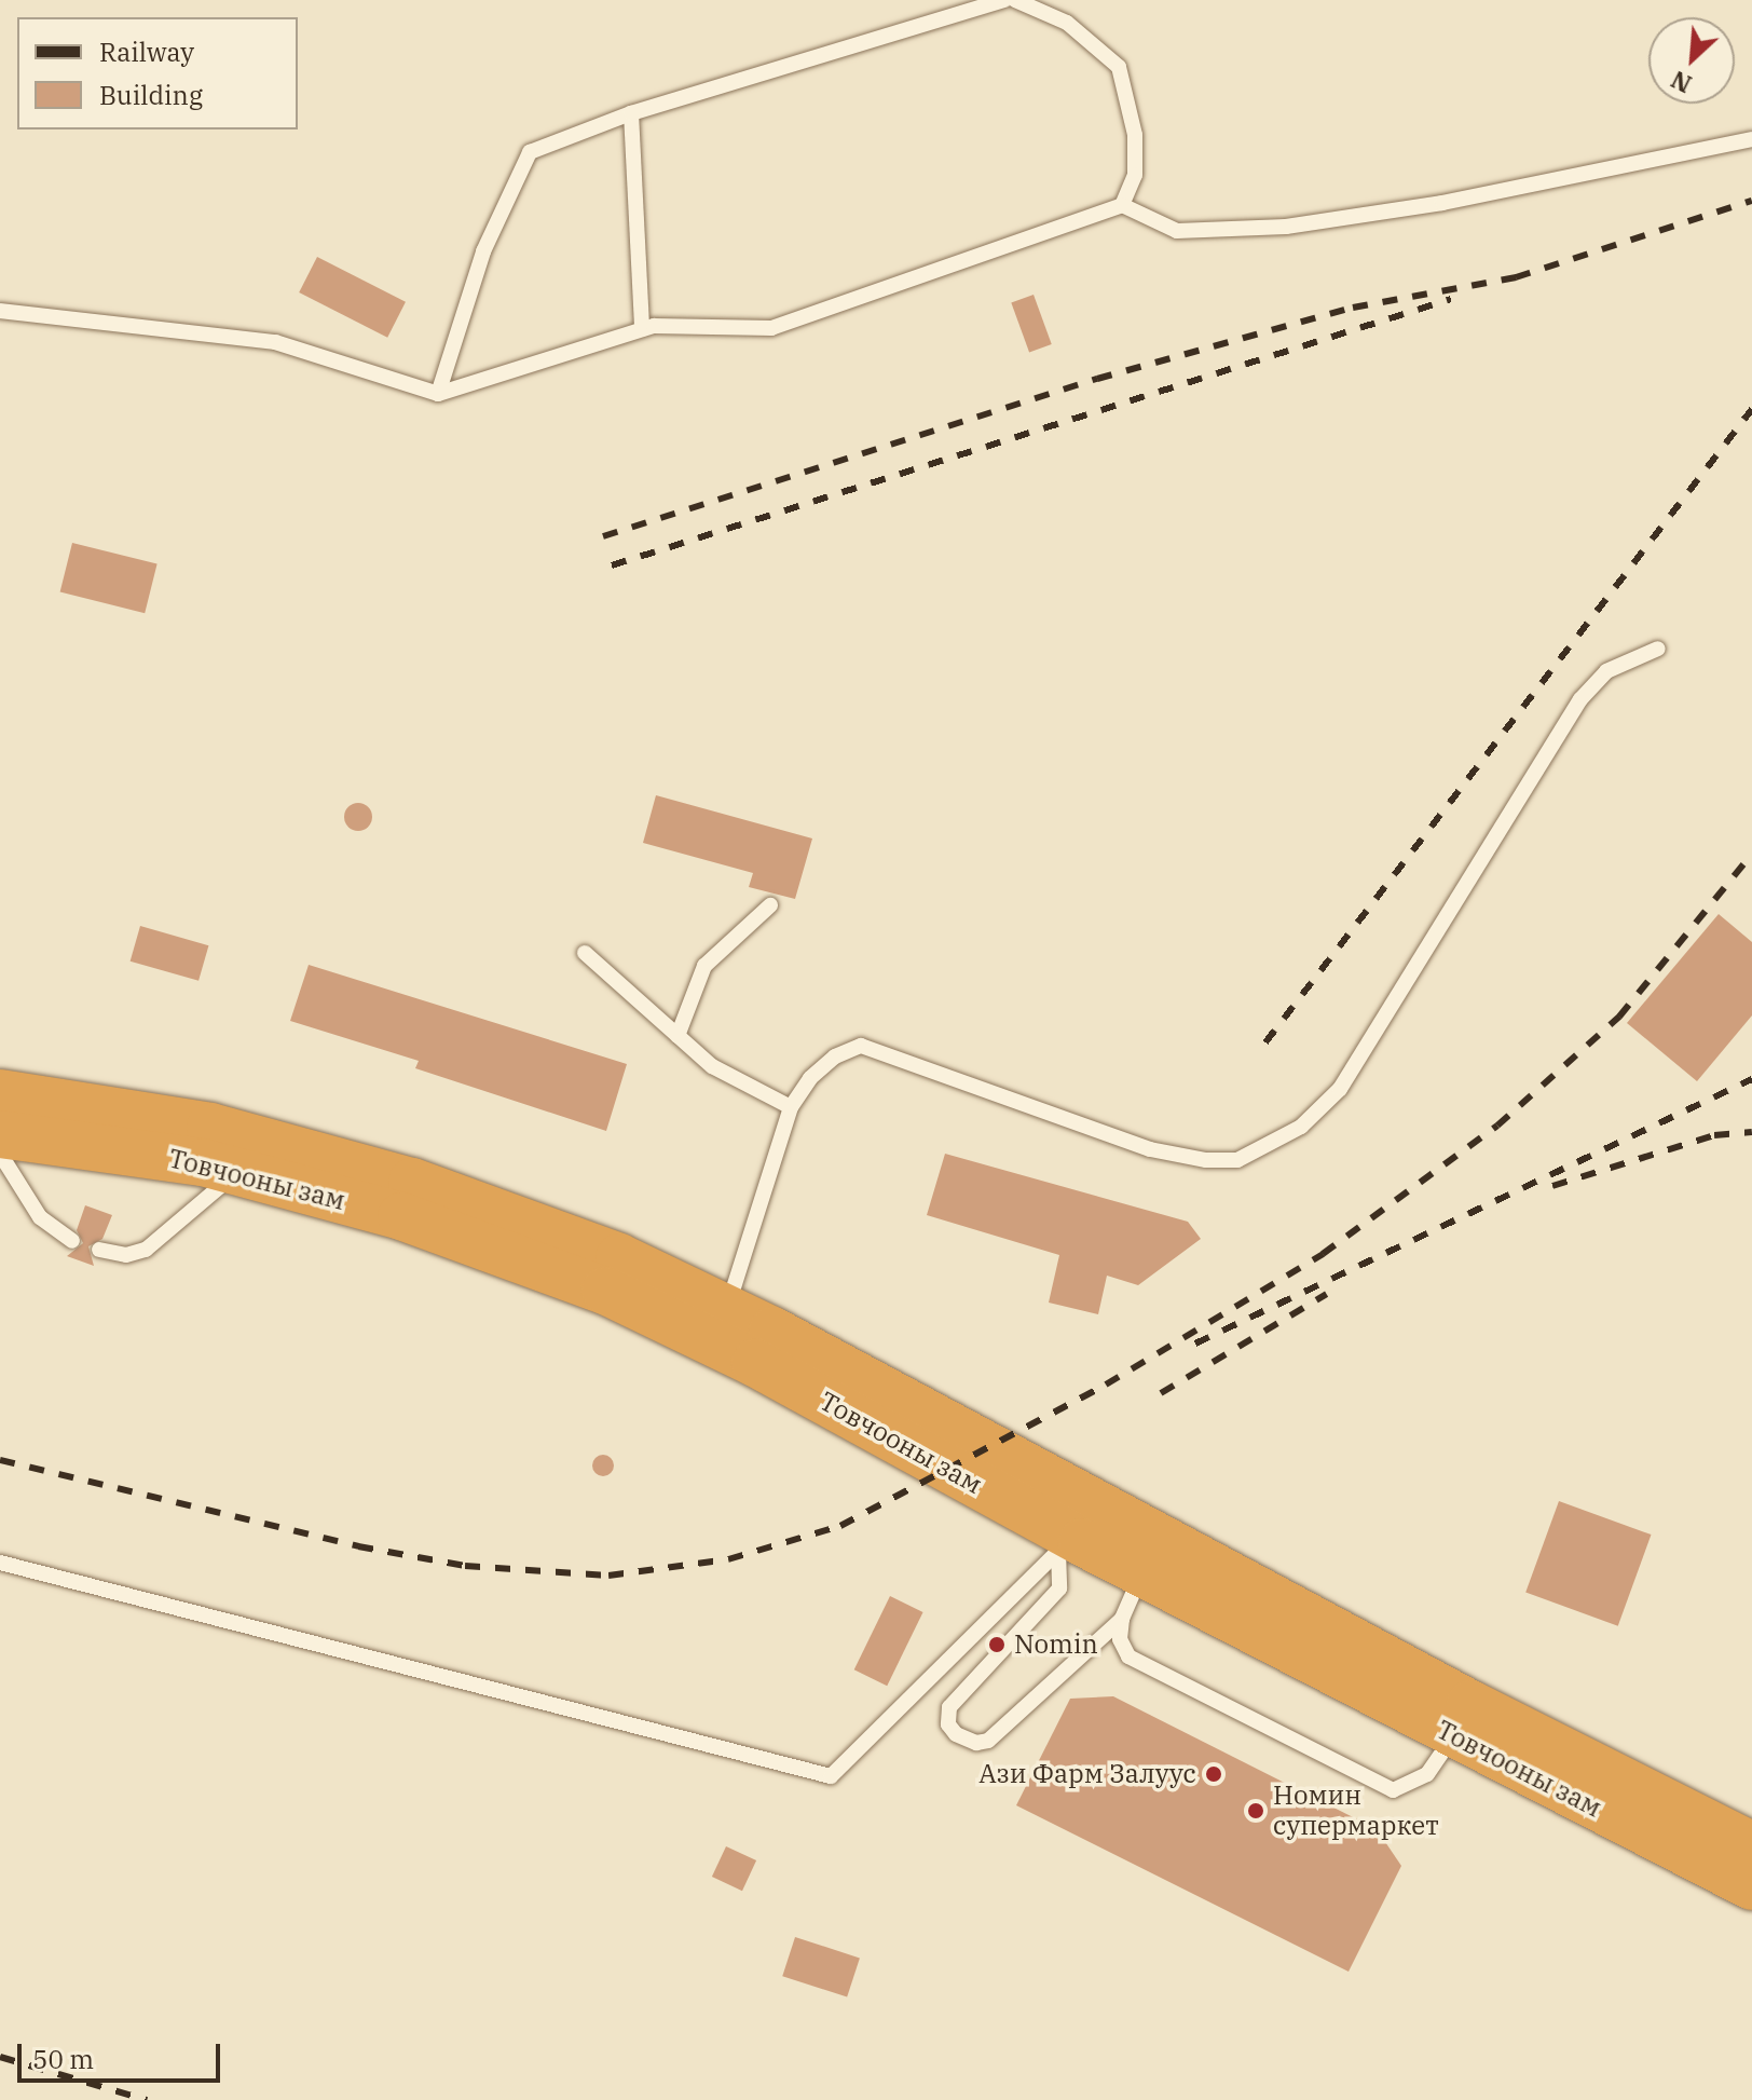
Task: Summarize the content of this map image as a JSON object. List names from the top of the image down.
{
  "streets": {
    "highway": ["Товчооны зам"]
  },
  "places": ["Nomin", "Ази Фарм Залуус", "Номин супермаркет"],
  "legend": ["Railway", "Building"],
  "scale_bar": "50 m",
  "north": "bottom left"
}
